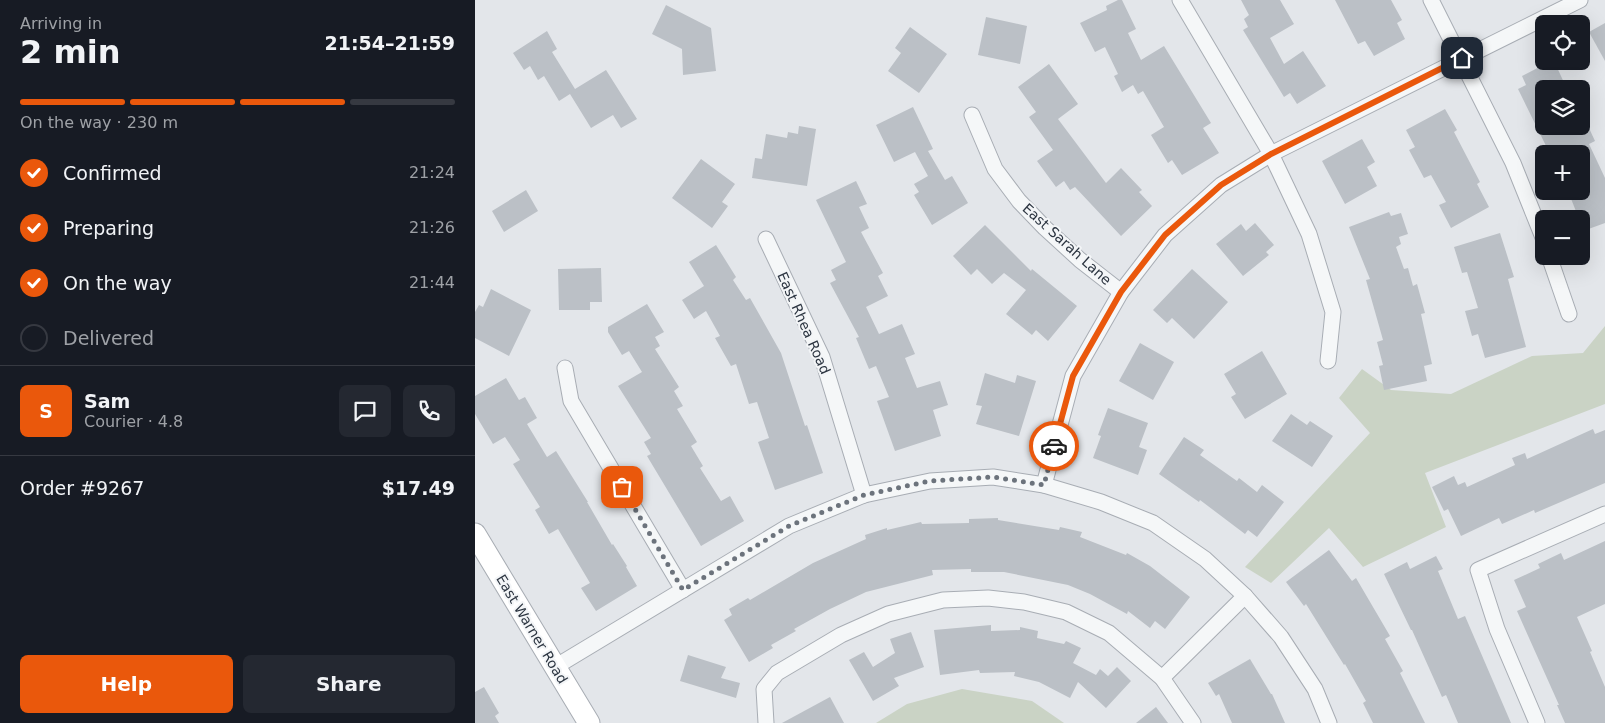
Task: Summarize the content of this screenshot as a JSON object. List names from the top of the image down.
{
  "streets": {
    "main road": ["East Warner Road"],
    "street": ["East Sarah Lane", "East Rhea Road"]
  },
  "page": {
    "heading": ["2 min", "Arriving in", "21:54–21:59"],
    "panel": [
      "Sam",
      "Courier · 4.8",
      "Order #9267",
      "$17.49"
    ],
    "map_buttons": ["+", "−"],
    "bar": "On the way · 230 m",
    "list": [
      ["Confirmed", "21:24"],
      ["Preparing", "21:26"],
      ["On the way", "21:44"],
      "Delivered"
    ],
    "round": "S",
    "buttons": ["Help", "Share"]
  }
}
